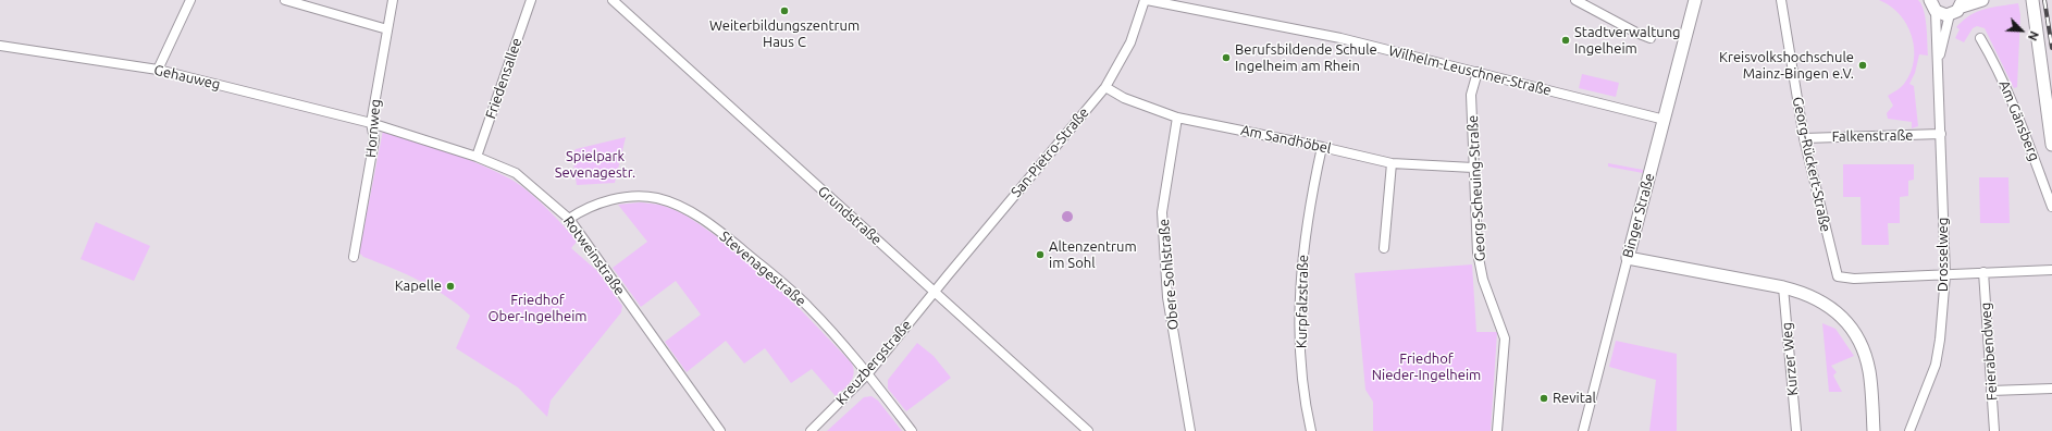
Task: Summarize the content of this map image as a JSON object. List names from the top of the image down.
{
  "streets": {
    "main road": ["Binger Straße"],
    "street": [
      "Wilhelm-Leuschner-Straße",
      "Gehauweg",
      "Friedensallee",
      "Am Gänsberg",
      "Hornweg",
      "Falkenstraße",
      "Am Sandhöbel",
      "San-Pietro-Straße",
      "Georg-Rückert-Straße",
      "Georg-Scheuing-Straße",
      "Grundstraße",
      "Drosselweg",
      "Rotweinstraße",
      "Stevenagestraße",
      "Obere Sohlstraße",
      "Kurpfalzstraße",
      "Feierabendweg",
      "Kurzer Weg",
      "Kreuzbergstraße"
    ]
  },
  "crossings": [
    ["Wilhelm-Leuschner-Straße", "San-Pietro-Straße"],
    ["Wilhelm-Leuschner-Straße", "Georg-Scheuing-Straße"],
    ["Wilhelm-Leuschner-Straße", "Binger Straße"],
    ["Gehauweg", "Hornweg"],
    ["Gehauweg", "Rotweinstraße"],
    ["Friedensallee", "Rotweinstraße"],
    ["Hornweg", "Rotweinstraße"],
    ["Falkenstraße", "Georg-Rückert-Straße"],
    ["Falkenstraße", "Drosselweg"],
    ["Am Sandhöbel", "San-Pietro-Straße"],
    ["Am Sandhöbel", "Georg-Scheuing-Straße"],
    ["Am Sandhöbel", "Obere Sohlstraße"],
    ["Am Sandhöbel", "Kurpfalzstraße"],
    ["San-Pietro-Straße", "Grundstraße"],
    ["San-Pietro-Straße", "Kreuzbergstraße"],
    ["Georg-Rückert-Straße", "Drosselweg"],
    ["Grundstraße", "Kreuzbergstraße"],
    ["Rotweinstraße", "Stevenagestraße"],
    ["Stevenagestraße", "Kreuzbergstraße"]
  ],
  "parks": ["Spielpark Sevenagestr.", "Friedhof Ober-Ingelheim", "Friedhof Nieder-Ingelheim"],
  "places": [
    "Weiterbildungszentrum Haus C",
    "Stadtverwaltung Ingelheim",
    "Berufsbildende Schule Ingelheim am Rhein",
    "Kreisvolkshochschule Mainz-Bingen e.V.",
    "Altenzentrum im Sohl",
    "Kapelle",
    "Revital"
  ],
  "north": "bottom right"
}
